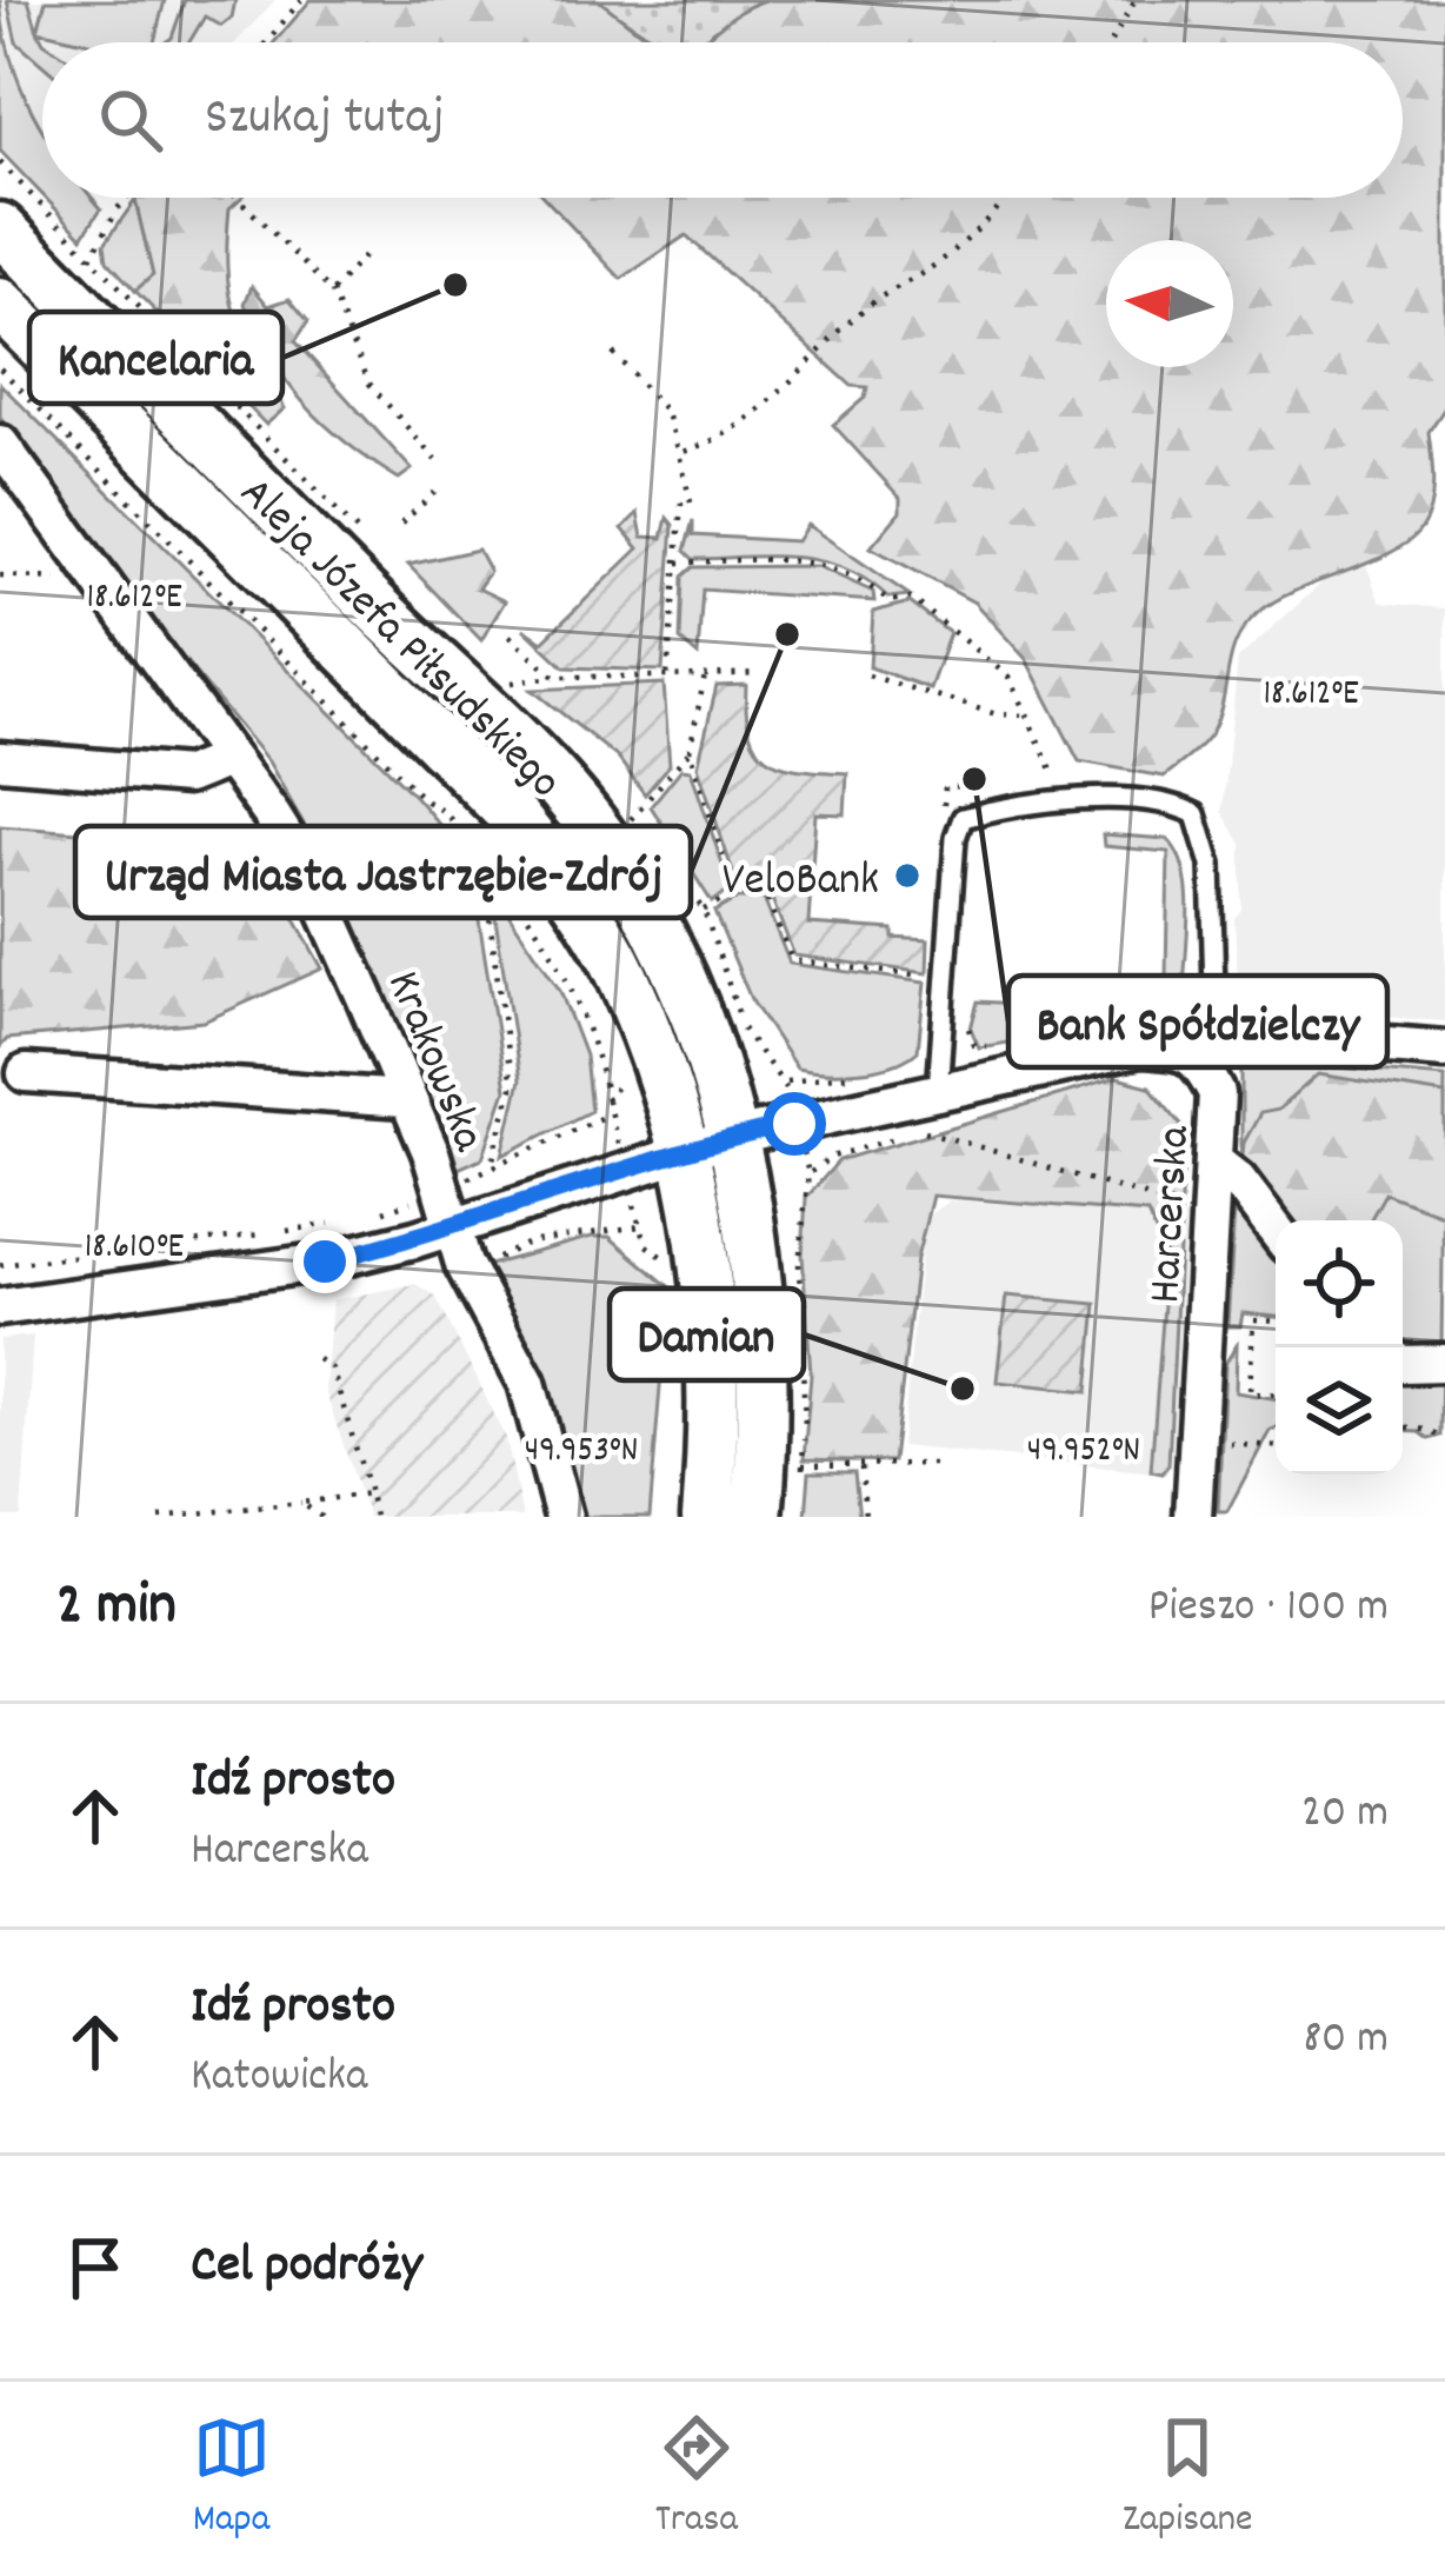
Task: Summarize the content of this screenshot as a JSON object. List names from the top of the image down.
{
  "streets": {
    "main road": ["Aleja Józefa Piłsudskiego"],
    "street": ["Krakowska", "Harcerska"]
  },
  "crossings": [
    ["Aleja Józefa Piłsudskiego", "Harcerska"],
    ["Krakowska", "Harcerska"]
  ],
  "places": [
    "Kancelaria",
    "Urząd Miasta Jastrzębie-Zdrój",
    "Bank Spółdzielczy",
    "VeloBank",
    "Damian"
  ],
  "north": "left",
  "page": {
    "search": "Szukaj tutaj",
    "heading": ["2 min", "Pieszo · 100 m"],
    "list": [
      ["Idź prosto", "Harcerska", "20 m"],
      ["Idź prosto", "Katowicka", "80 m"],
      "Cel podróży"
    ],
    "nav": ["Mapa", "Trasa", "Zapisane"]
  },
  "coordinates": [
    "18.612°E",
    "18.610°E",
    "49.953°N",
    "49.952°N"
  ]
}
